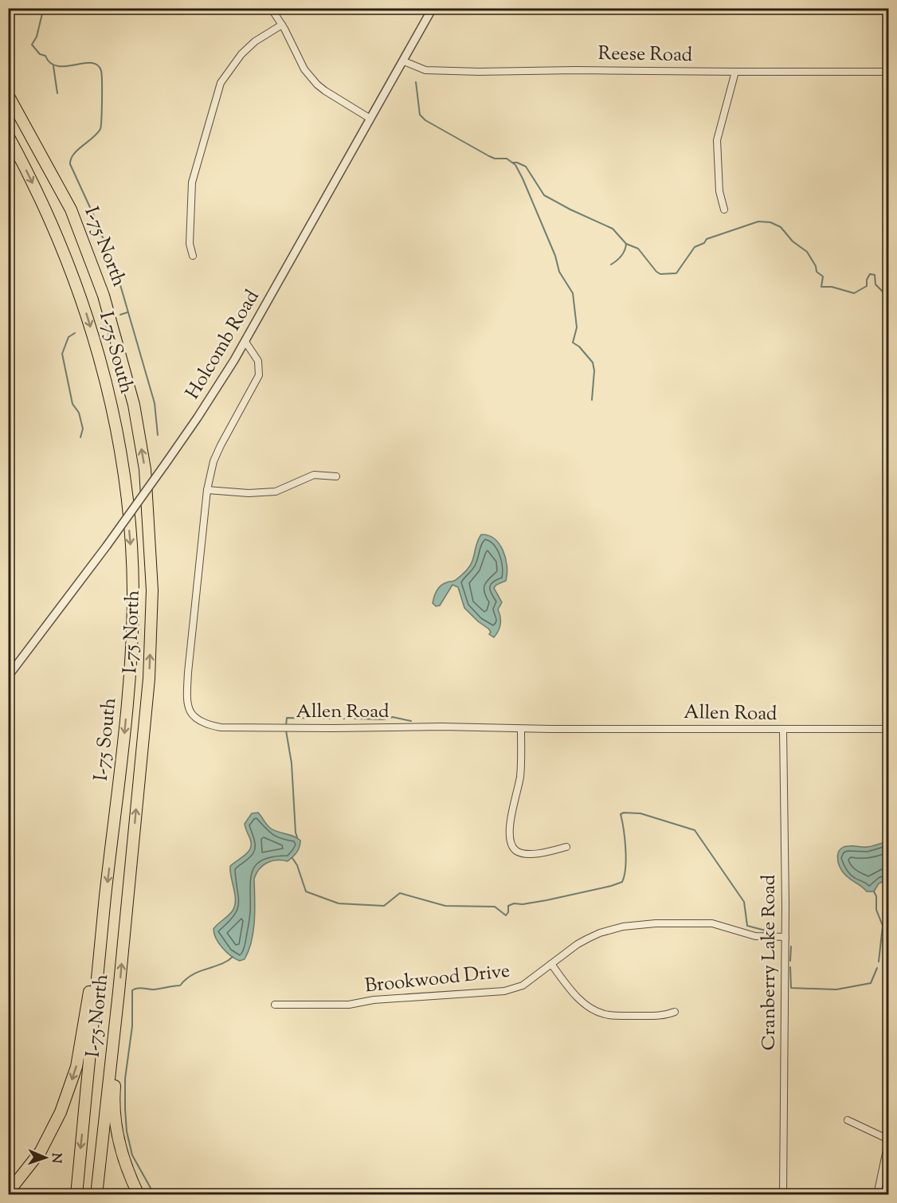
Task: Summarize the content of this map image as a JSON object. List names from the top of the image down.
{
  "streets": {
    "highway": ["I-75 North", "I-75 South"],
    "street": [
      "Reese Road",
      "Holcomb Road",
      "Allen Road",
      "Cranberry Lake Road",
      "Brookwood Drive"
    ]
  },
  "crossings": [
    ["Reese Road", "Holcomb Road"],
    ["Holcomb Road", "Allen Road"],
    ["Allen Road", "Cranberry Lake Road"],
    ["Cranberry Lake Road", "Brookwood Drive"]
  ],
  "one_way": ["I-75 North"],
  "north": "right"
}
